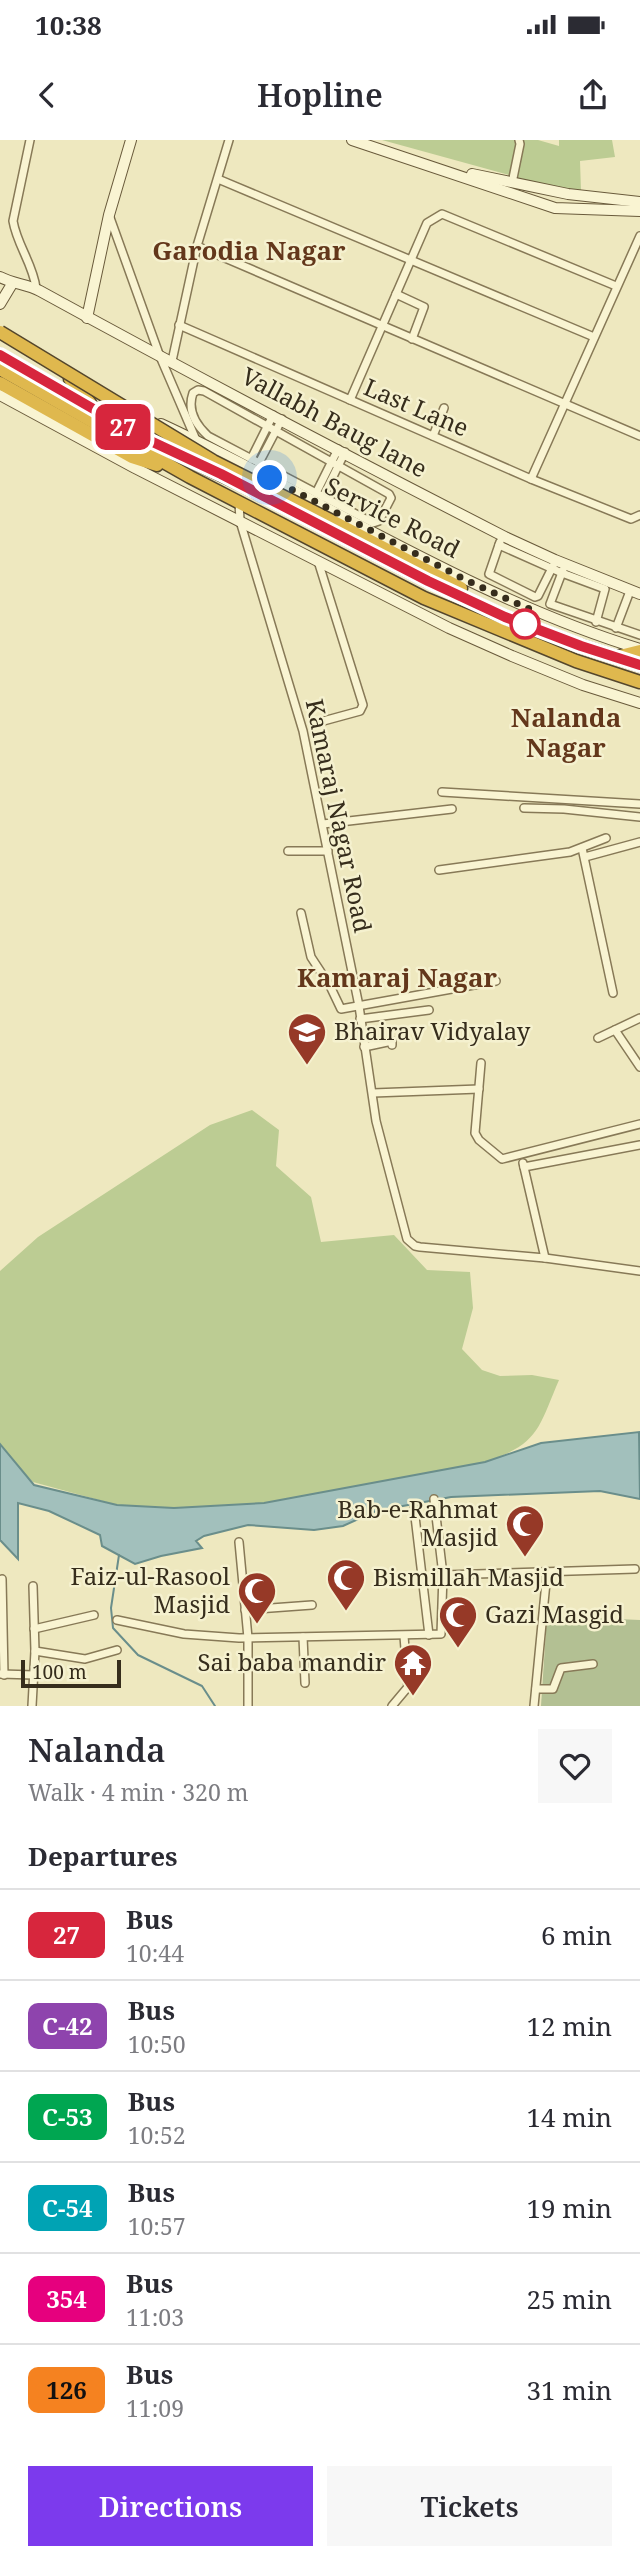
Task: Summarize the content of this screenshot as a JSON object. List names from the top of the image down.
{
  "streets": {
    "street": [
      "Last Lane",
      "Vallabh Baug lane",
      "Service Road",
      "Kamaraj Nagar Road"
    ]
  },
  "districts": ["Garodia Nagar", "Nalanda Nagar", "Kamaraj Nagar"],
  "places": {
    "school or university": ["Bhairav Vidyalay"],
    "mosque": [
      "Bab-e-Rahmat Masjid",
      "Bismillah Masjid",
      "Faiz-ul-Rasool Masjid",
      "Gazi Masgid"
    ],
    "temple": ["Sai baba mandir"]
  },
  "lines": ["bus line 27"],
  "scale_bar": "100 m",
  "page": {
    "status": "10:38",
    "header": "Hopline",
    "on_map": "27",
    "scale": "100 m",
    "heading": [
      ["Nalanda", "Walk · 4 min · 320 m"],
      "Departures"
    ],
    "list": [
      {
        "mark": "27",
        "name": "Bus",
        "note": "10:44",
        "value": "6 min"
      },
      {
        "mark": "C-42",
        "name": "Bus",
        "note": "10:50",
        "value": "12 min"
      },
      {
        "mark": "C-53",
        "name": "Bus",
        "note": "10:52",
        "value": "14 min"
      },
      {
        "mark": "C-54",
        "name": "Bus",
        "note": "10:57",
        "value": "19 min"
      },
      {
        "mark": "354",
        "name": "Bus",
        "note": "11:03",
        "value": "25 min"
      },
      {
        "mark": "126",
        "name": "Bus",
        "note": "11:09",
        "value": "31 min"
      }
    ],
    "buttons": ["Directions", "Tickets"]
  }
}
